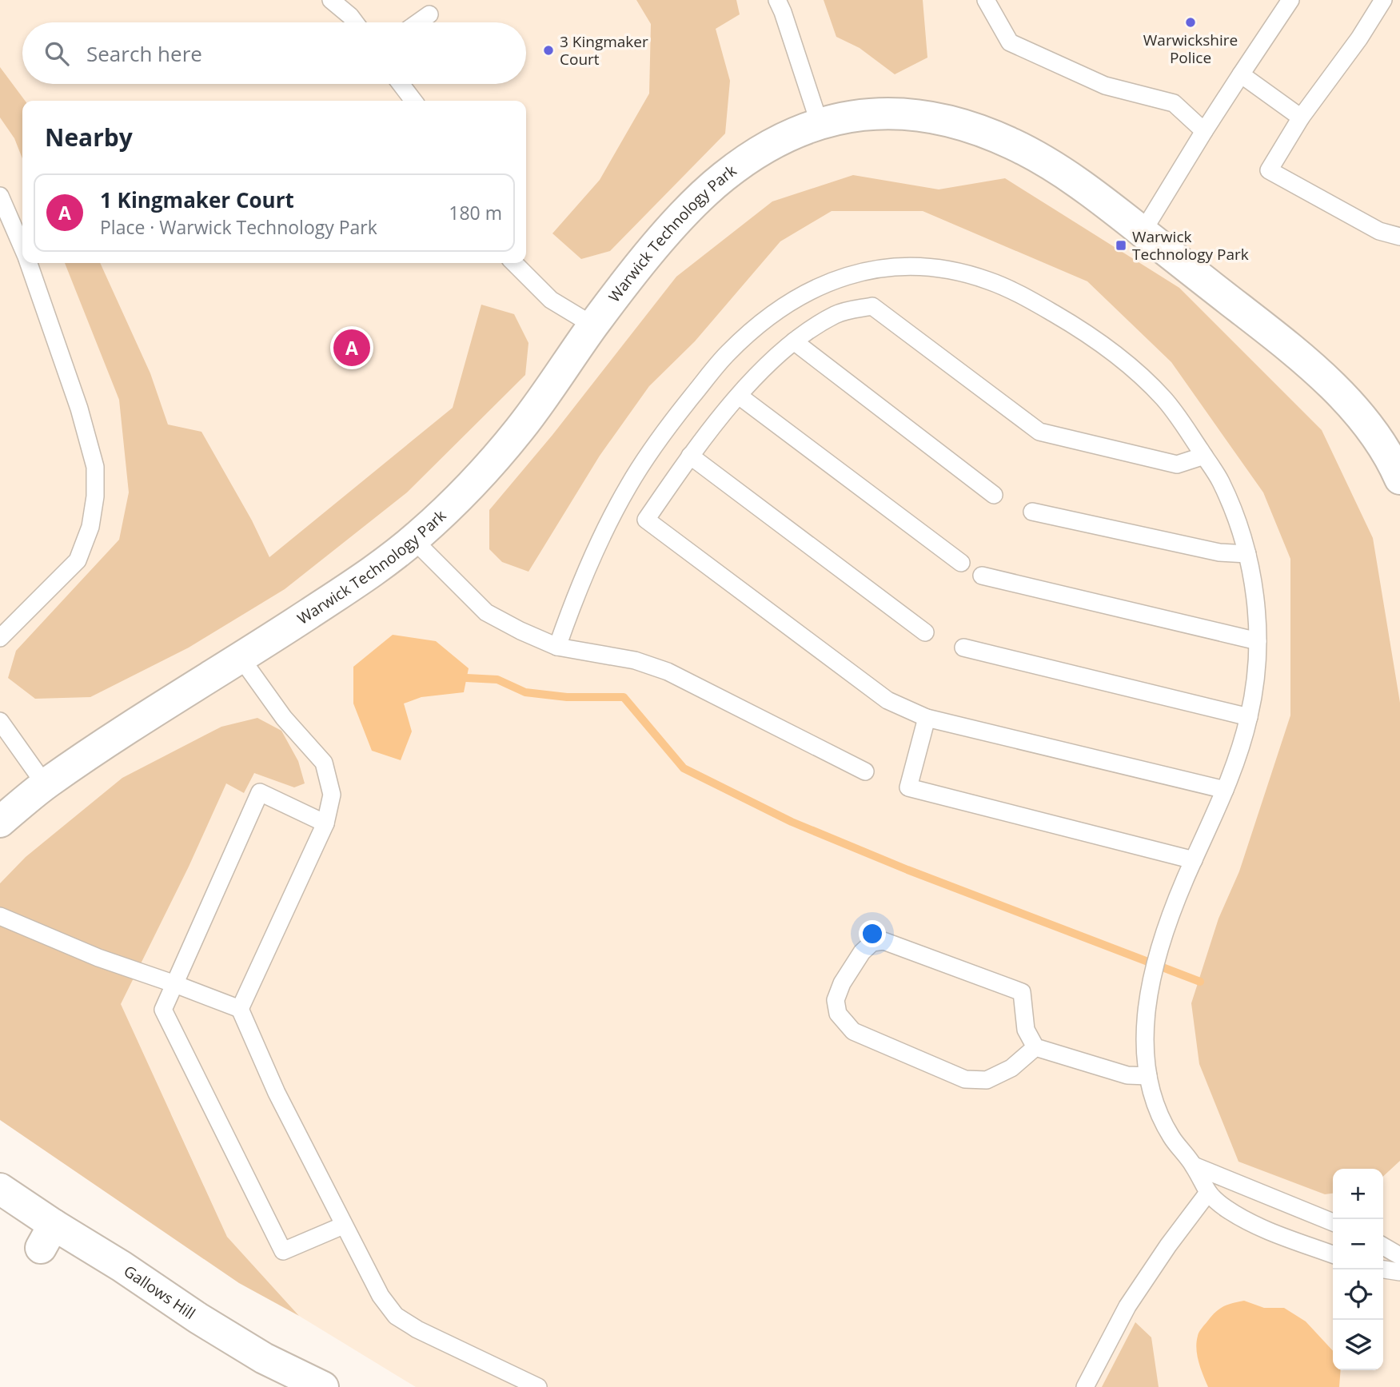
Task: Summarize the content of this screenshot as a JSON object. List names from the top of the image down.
{
  "streets": {
    "street": ["Warwick Technology Park", "Gallows Hill"]
  },
  "places": {
    "other": ["Warwickshire Police", "3 Kingmaker Court"],
    "transit": ["Warwick Technology Park"]
  },
  "page": {
    "search": "Search here",
    "heading": "Nearby",
    "list": [
      {
        "mark": "A",
        "name": "1 Kingmaker Court",
        "note": "Place · Warwick Technology Park",
        "value": "180 m"
      }
    ],
    "pins": "A",
    "map_buttons": ["+", "−"]
  }
}
